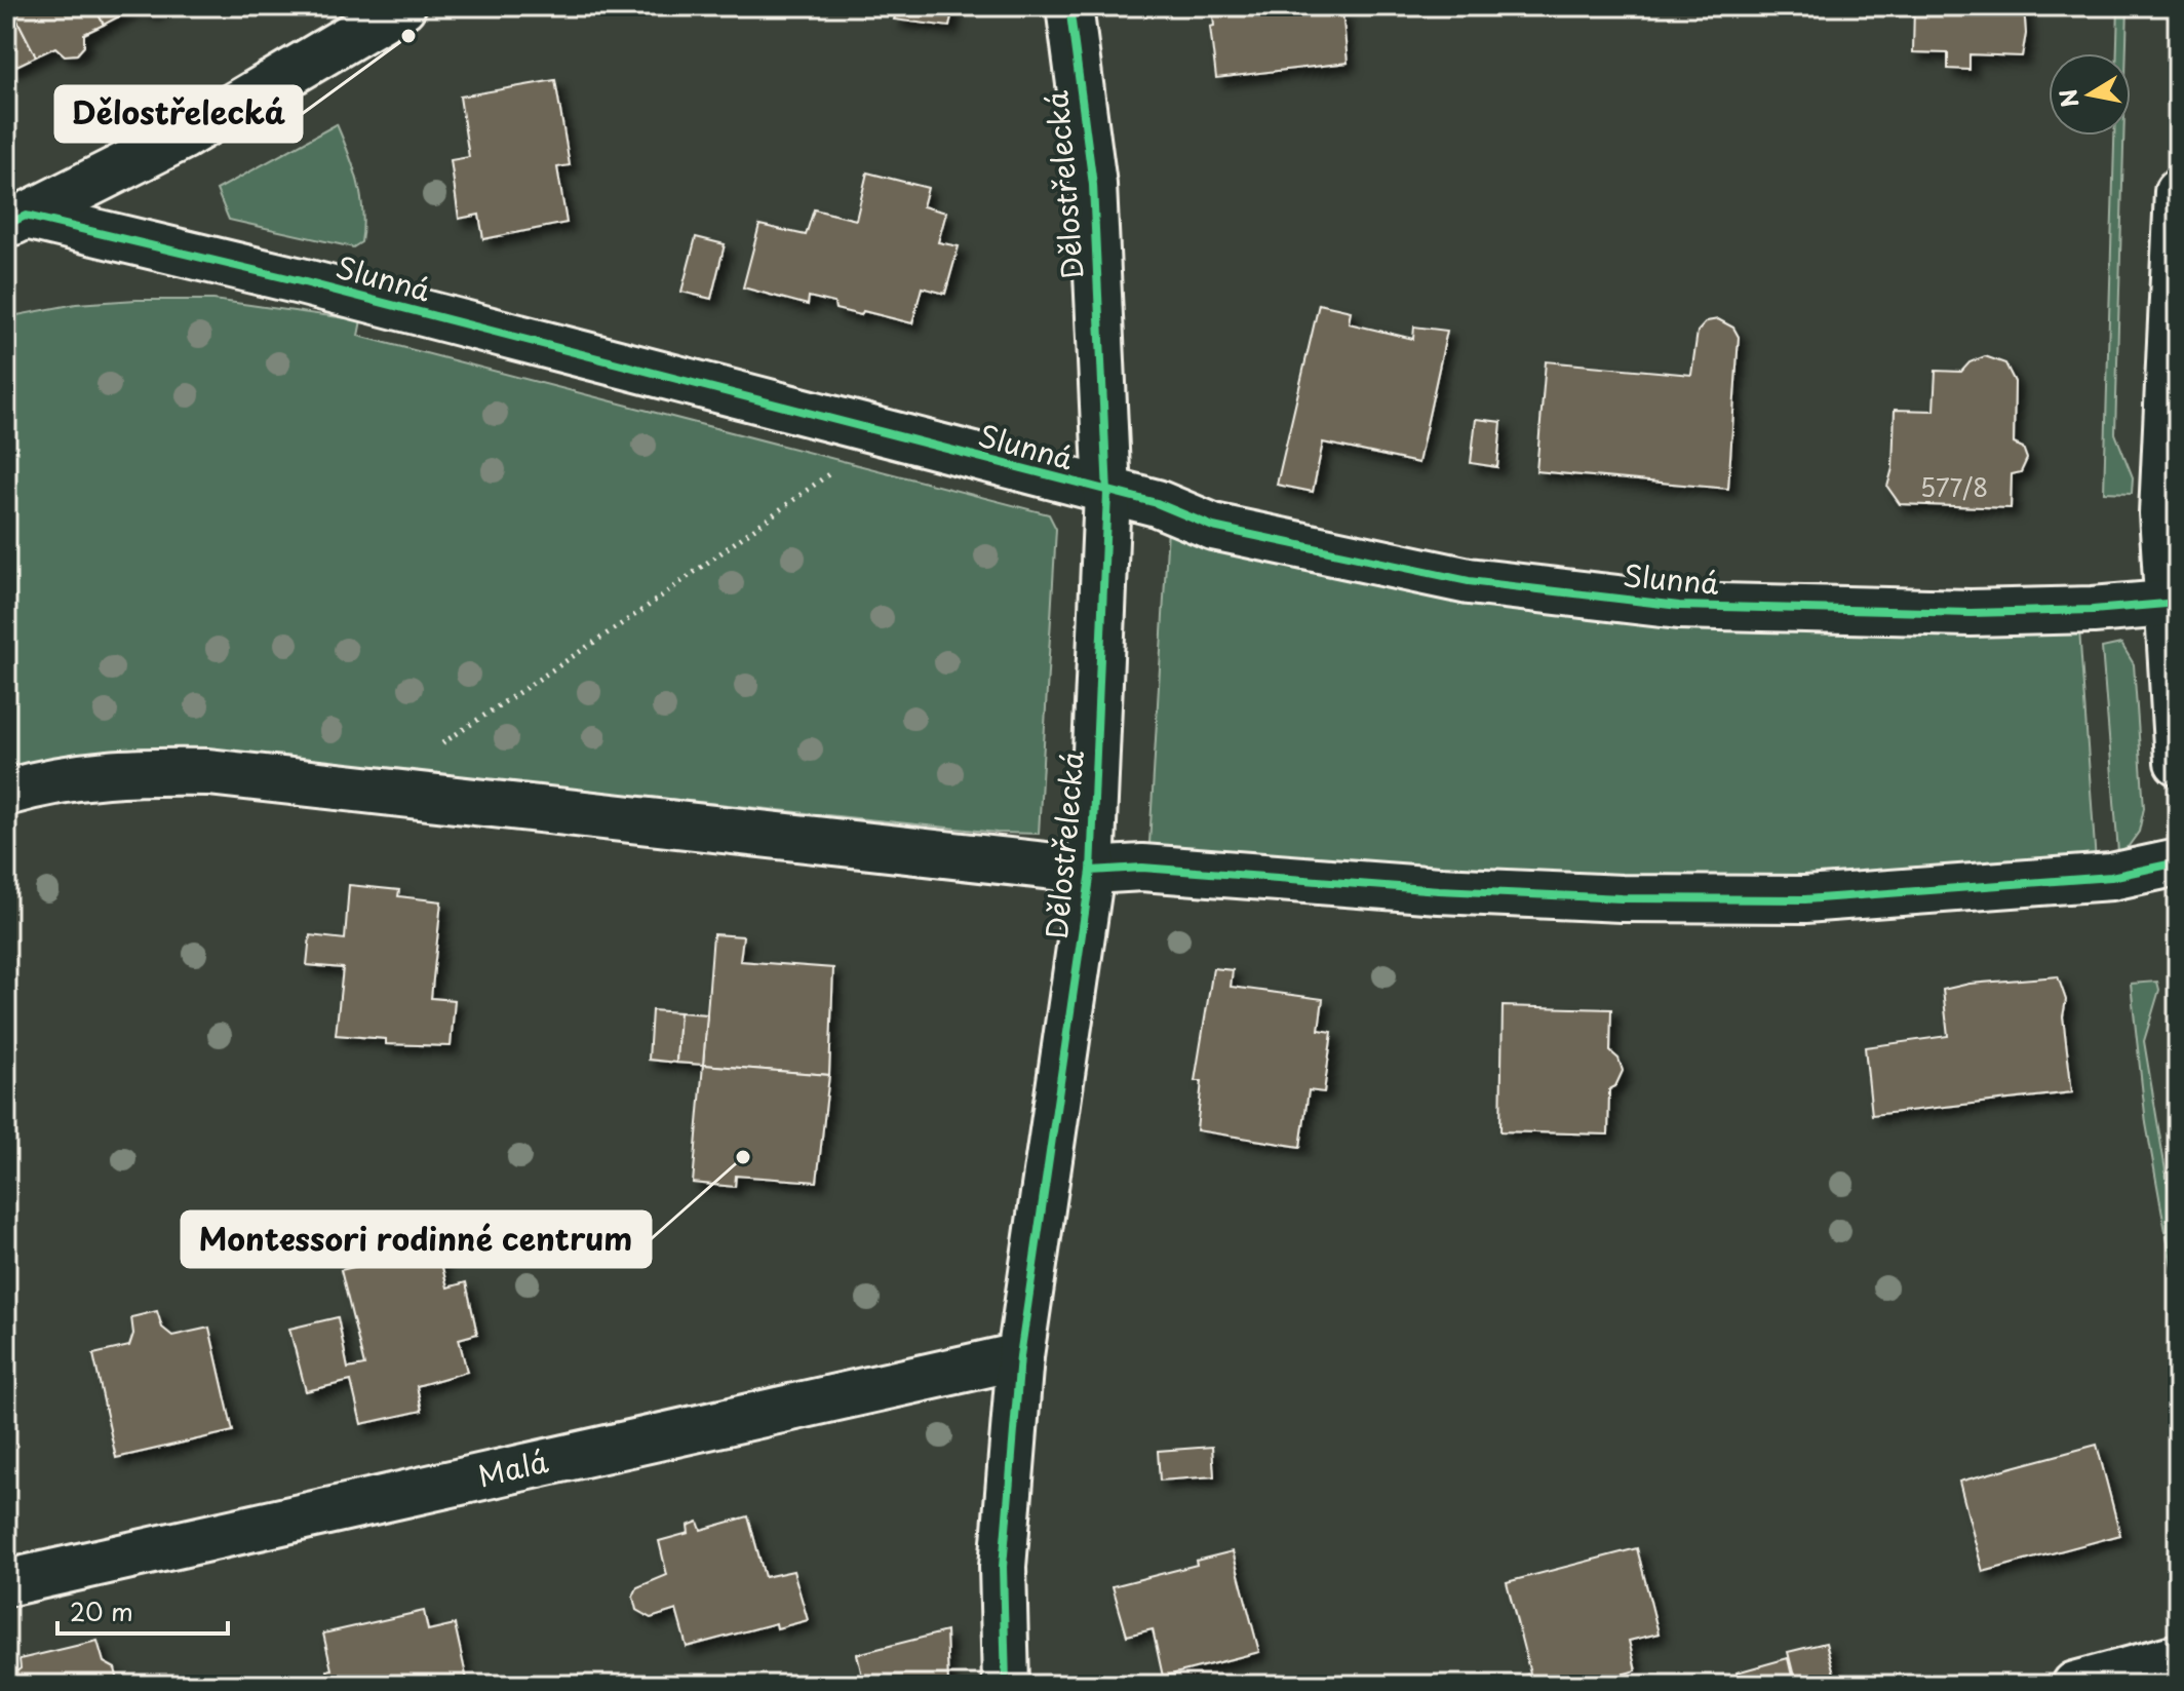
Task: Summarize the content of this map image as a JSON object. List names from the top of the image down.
{
  "streets": {
    "street": ["Dělostřelecká", "Slunná", "Malá"]
  },
  "crossings": [
    ["Dělostřelecká", "Slunná"],
    ["Dělostřelecká", "Malá"]
  ],
  "places": ["Dělostřelecká", "Montessori rodinné centrum"],
  "house_numbers": ["577/8"],
  "scale_bar": "20 m",
  "north": "left"
}
